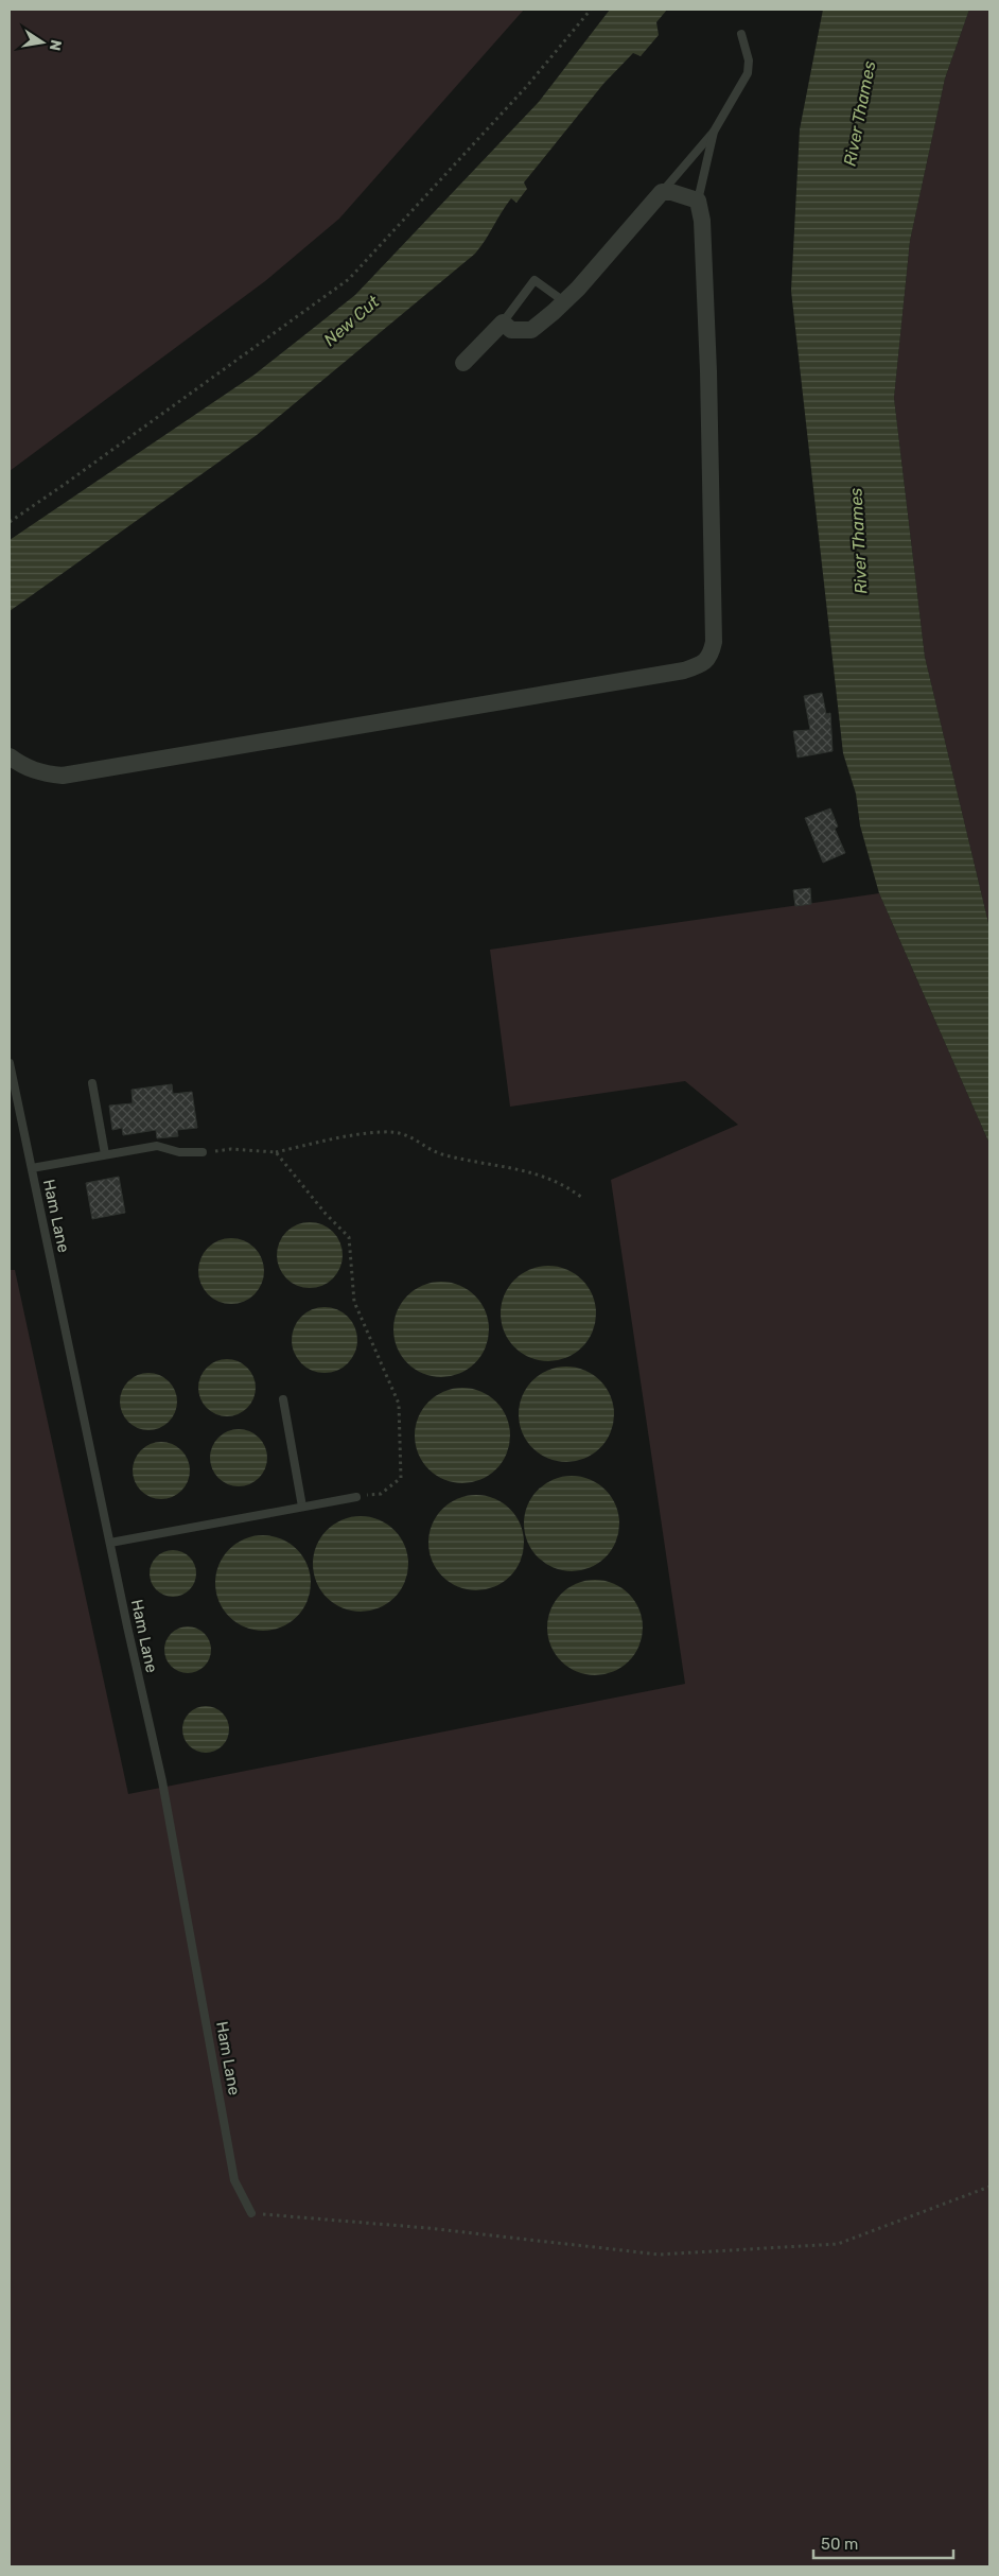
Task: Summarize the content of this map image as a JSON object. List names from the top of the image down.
{
  "streets": {
    "lane": ["Ham Lane"]
  },
  "water": ["River Thames", "New Cut"],
  "scale_bar": "50 m",
  "north": "right"
}
